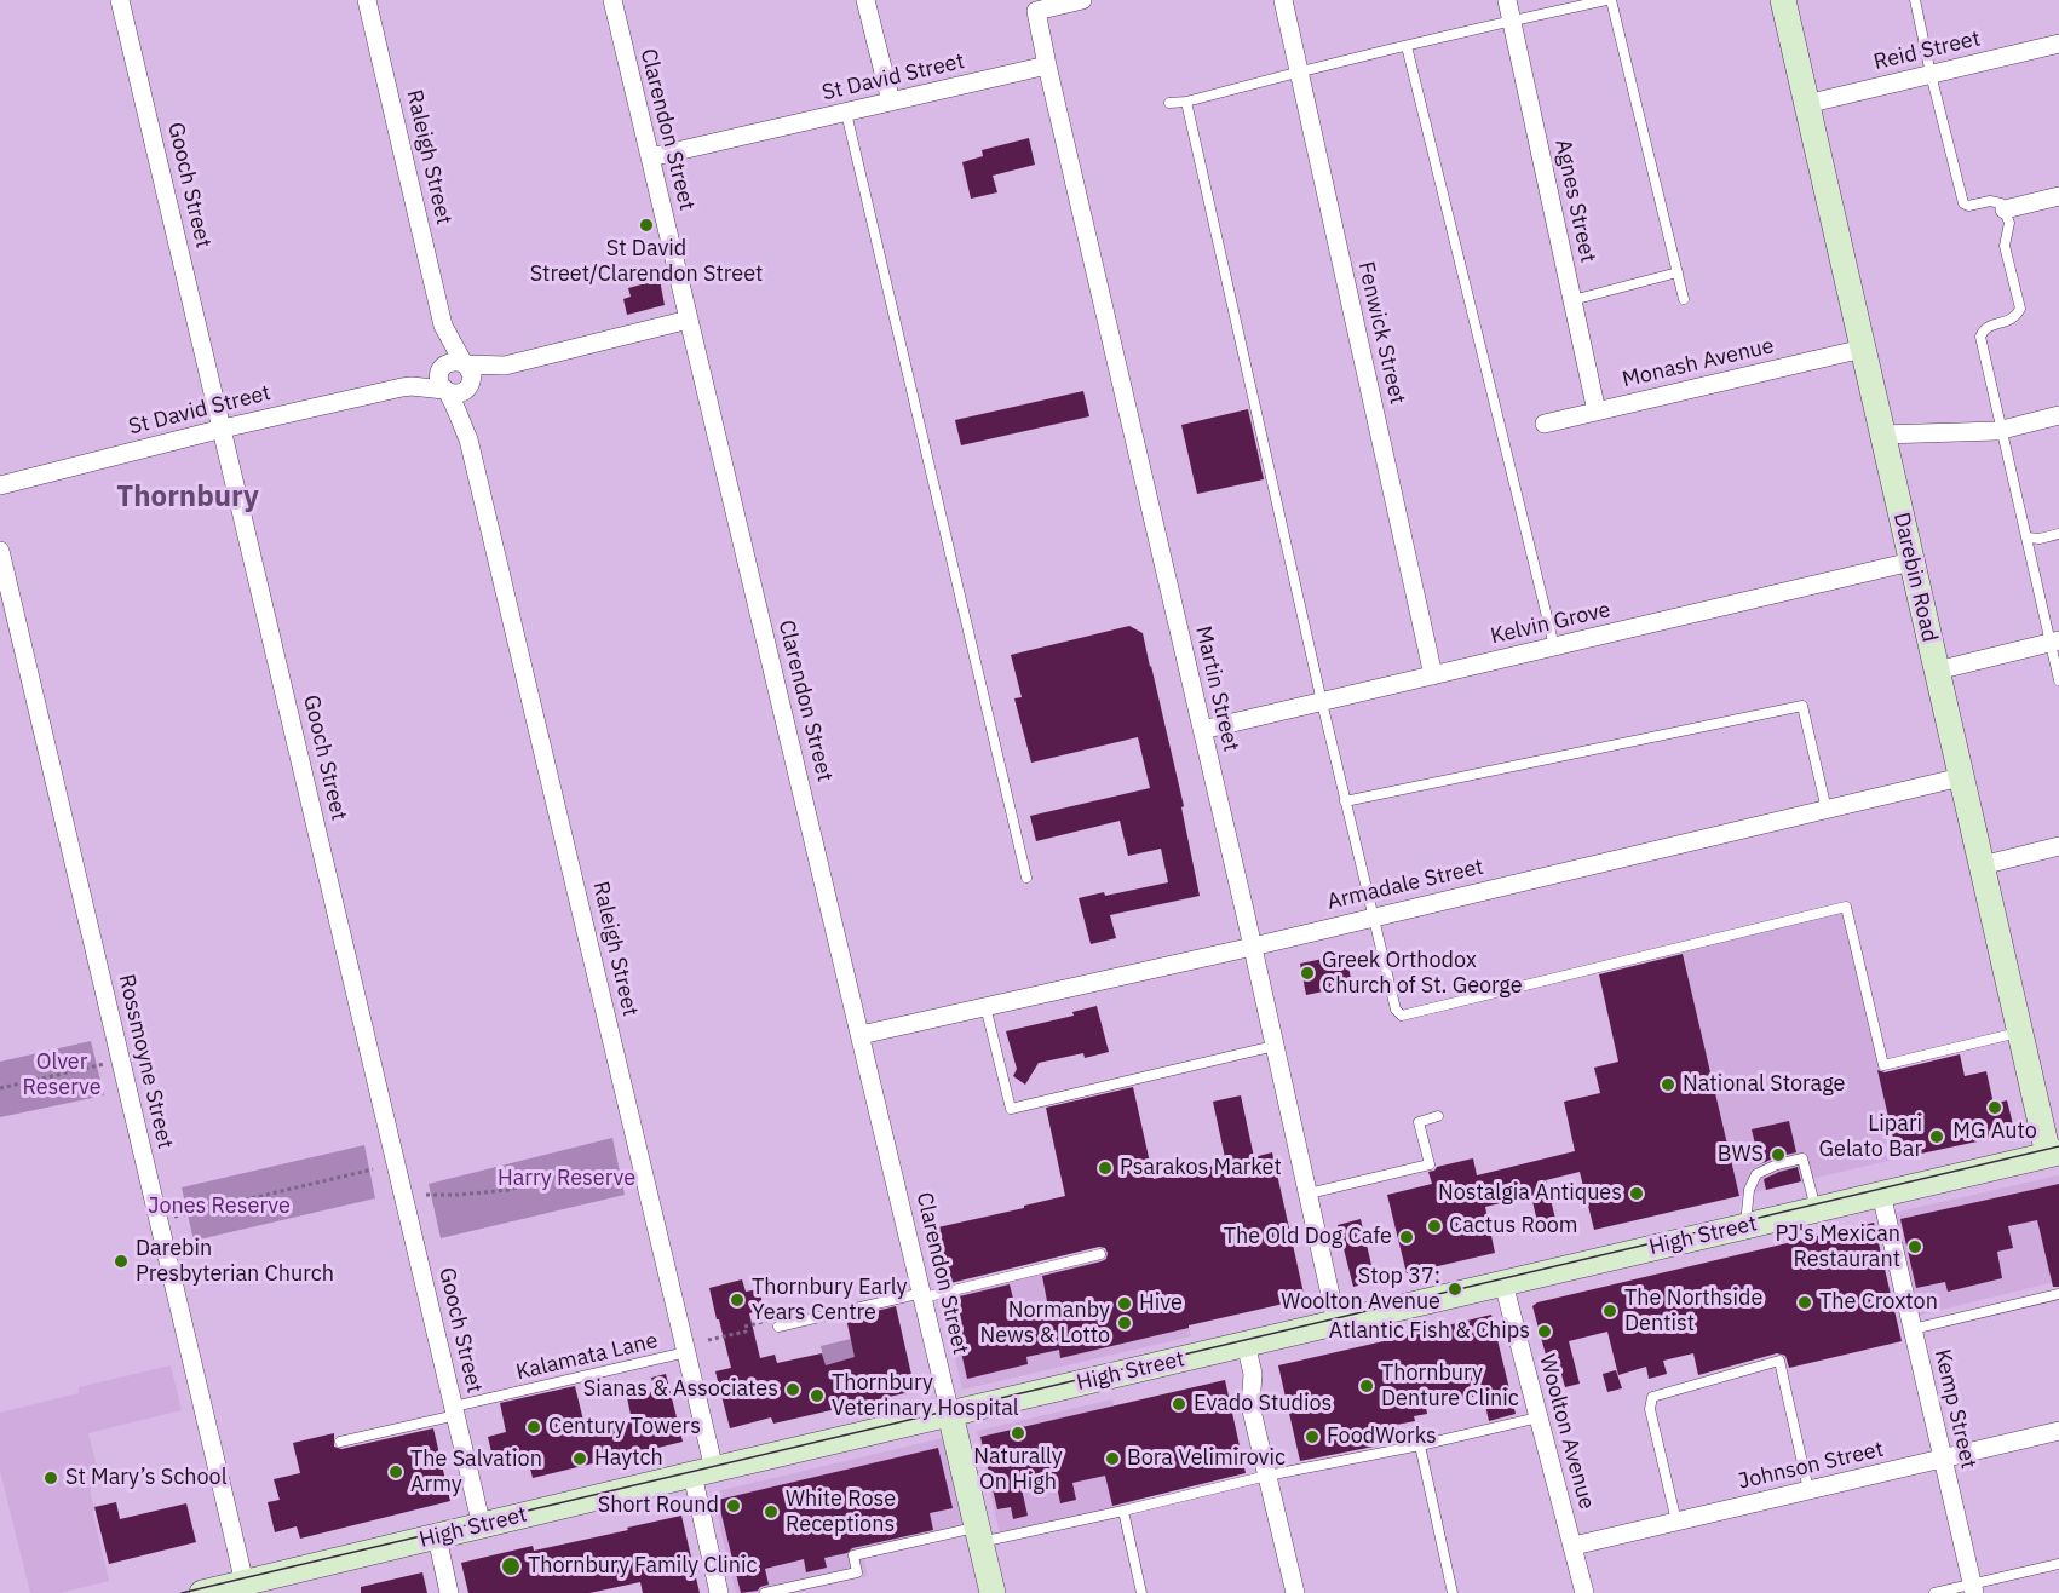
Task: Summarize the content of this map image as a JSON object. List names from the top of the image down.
{
  "streets": {
    "main road": ["Darebin Road", "High Street"],
    "street": [
      "Reid Street",
      "St David Street",
      "Clarendon Street",
      "Raleigh Street",
      "Gooch Street",
      "Agnes Street",
      "Fenwick Street",
      "Monash Avenue",
      "Kelvin Grove",
      "Martin Street",
      "Armadale Street",
      "Rossmoyne Street",
      "Kemp Street",
      "Woolton Avenue",
      "Johnson Street"
    ],
    "lane": ["Kalamata Lane"]
  },
  "crossings": [
    ["Reid Street", "Darebin Road"],
    ["St David Street", "Clarendon Street"],
    ["St David Street", "Raleigh Street"],
    ["St David Street", "Gooch Street"],
    ["St David Street", "Martin Street"],
    ["Clarendon Street", "Armadale Street"],
    ["Clarendon Street", "High Street"],
    ["Raleigh Street", "High Street"],
    ["Raleigh Street", "Kalamata Lane"],
    ["Gooch Street", "High Street"],
    ["Gooch Street", "Kalamata Lane"],
    ["Agnes Street", "Monash Avenue"],
    ["Fenwick Street", "Kelvin Grove"],
    ["Monash Avenue", "Darebin Road"],
    ["Darebin Road", "Kelvin Grove"],
    ["Darebin Road", "Armadale Street"],
    ["Darebin Road", "High Street"],
    ["Kelvin Grove", "Martin Street"],
    ["Martin Street", "Armadale Street"],
    ["Martin Street", "High Street"],
    ["Rossmoyne Street", "High Street"],
    ["High Street", "Kemp Street"],
    ["High Street", "Woolton Avenue"],
    ["Kemp Street", "Johnson Street"],
    ["Woolton Avenue", "Johnson Street"]
  ],
  "districts": ["Thornbury"],
  "parks": ["Olver Reserve", "Harry Reserve", "Jones Reserve"],
  "places": [
    "St David Street/Clarendon Street",
    "Greek Orthodox Church of St. George",
    "National Storage",
    "MG Auto",
    "Lipari Gelato Bar",
    "BWS",
    "Psarakos Market",
    "Nostalgia Antiques",
    "Cactus Room",
    "The Old Dog Cafe",
    "PJ's Mexican Restaurant",
    "Darebin Presbyterian Church",
    "Stop 37: Woolton Avenue",
    "Thornbury Early Years Centre",
    "The Croxton",
    "Hive",
    "The Northside Dentist",
    "Normanby News & Lotto",
    "Atlantic Fish & Chips",
    "Thornbury Denture Clinic",
    "Sianas & Associates",
    "Thornbury Veterinary Hospital",
    "Evado Studios",
    "Century Towers",
    "Naturally On High",
    "FoodWorks",
    "Haytch",
    "Bora Velimirovic",
    "The Salvation Army",
    "St Mary’s School",
    "Short Round",
    "White Rose Receptions",
    "Thornbury Family Clinic"
  ]
}
